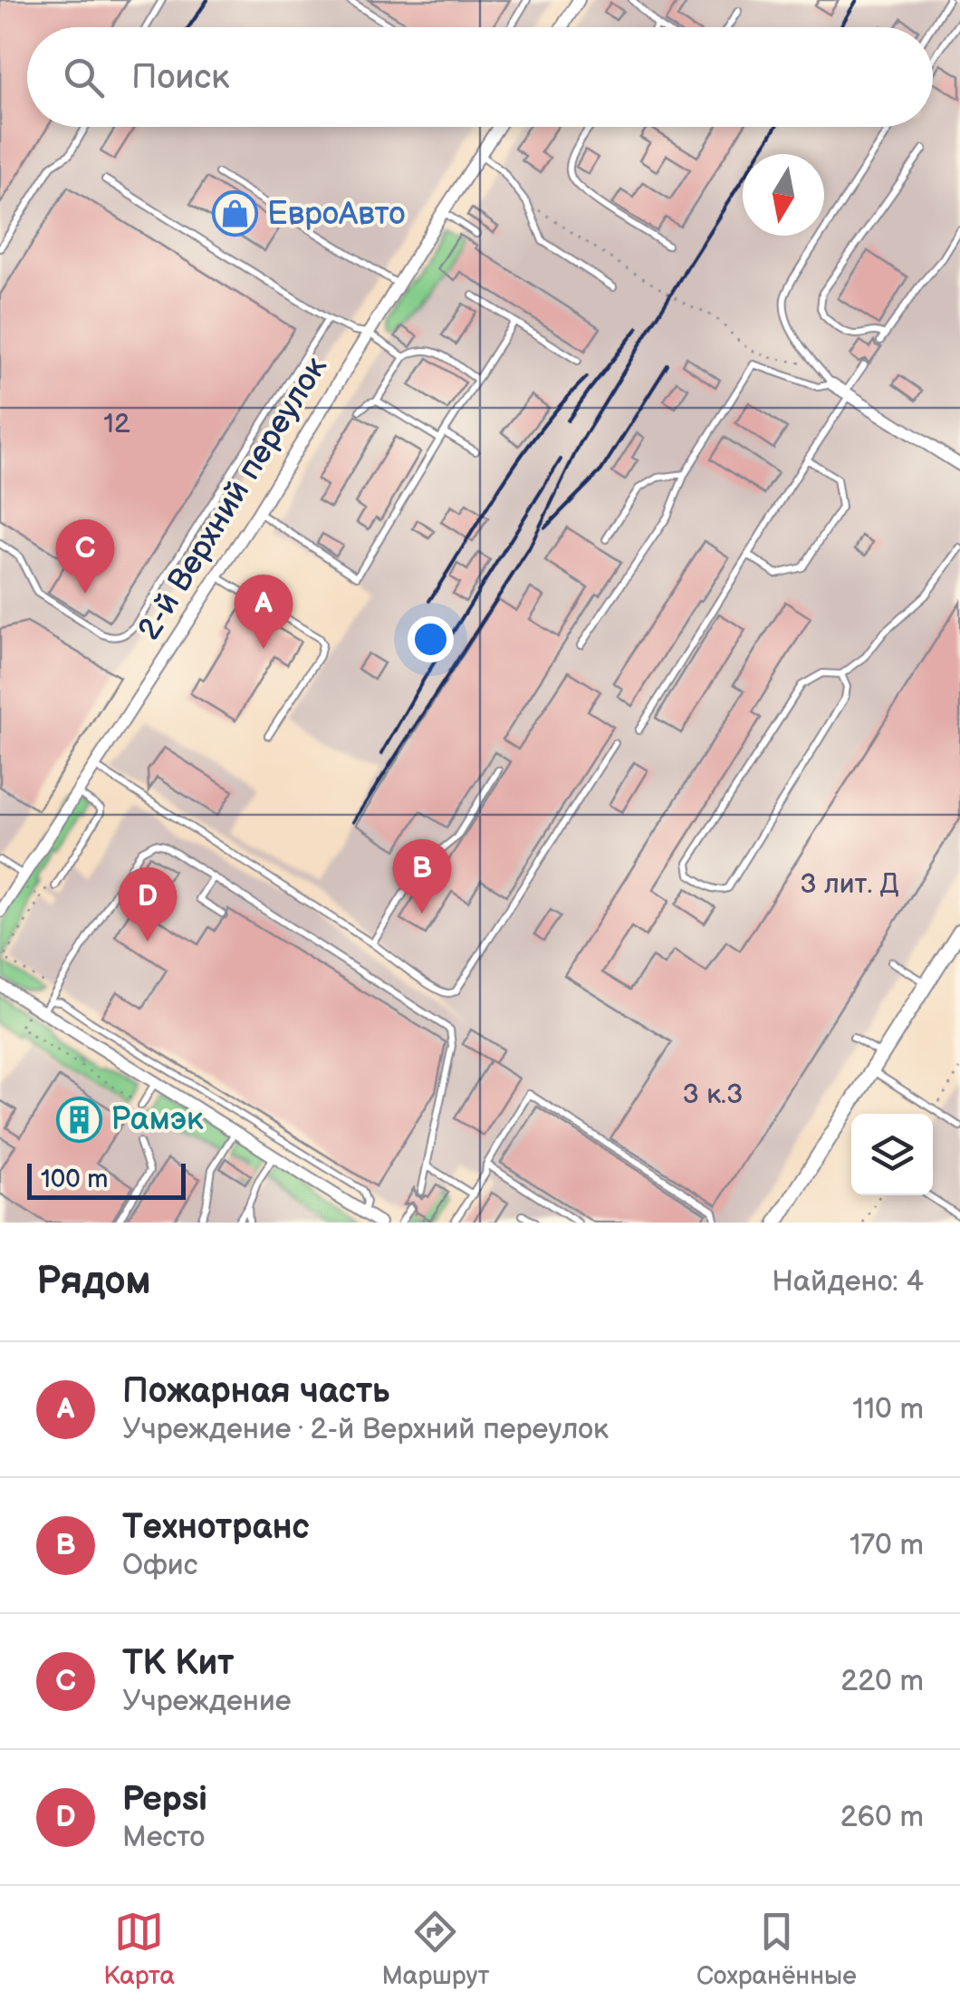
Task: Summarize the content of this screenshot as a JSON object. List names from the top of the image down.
{
  "streets": {
    "street": ["2-й Верхний переулок"]
  },
  "places": {
    "shop": ["ЕвроАвто"],
    "building": ["Рамэк"]
  },
  "house_numbers": ["12", "3 лит. Д", "3 к.3"],
  "scale_bar": "100 m",
  "north": "bottom",
  "page": {
    "search": "Поиск",
    "pins": [
      "C",
      "A",
      "B",
      "D"
    ],
    "scale": "100 m",
    "heading": ["Рядом", "Найдено: 4"],
    "list": [
      {
        "mark": "A",
        "name": "Пожарная часть",
        "note": "Учреждение · 2-й Верхний переулок",
        "value": "110 m"
      },
      {
        "mark": "B",
        "name": "Технотранс",
        "note": "Офис",
        "value": "170 m"
      },
      {
        "mark": "C",
        "name": "ТК Кит",
        "note": "Учреждение",
        "value": "220 m"
      },
      {
        "mark": "D",
        "name": "Pepsi",
        "note": "Место",
        "value": "260 m"
      }
    ],
    "nav": ["Карта", "Маршрут", "Сохранённые"]
  }
}
